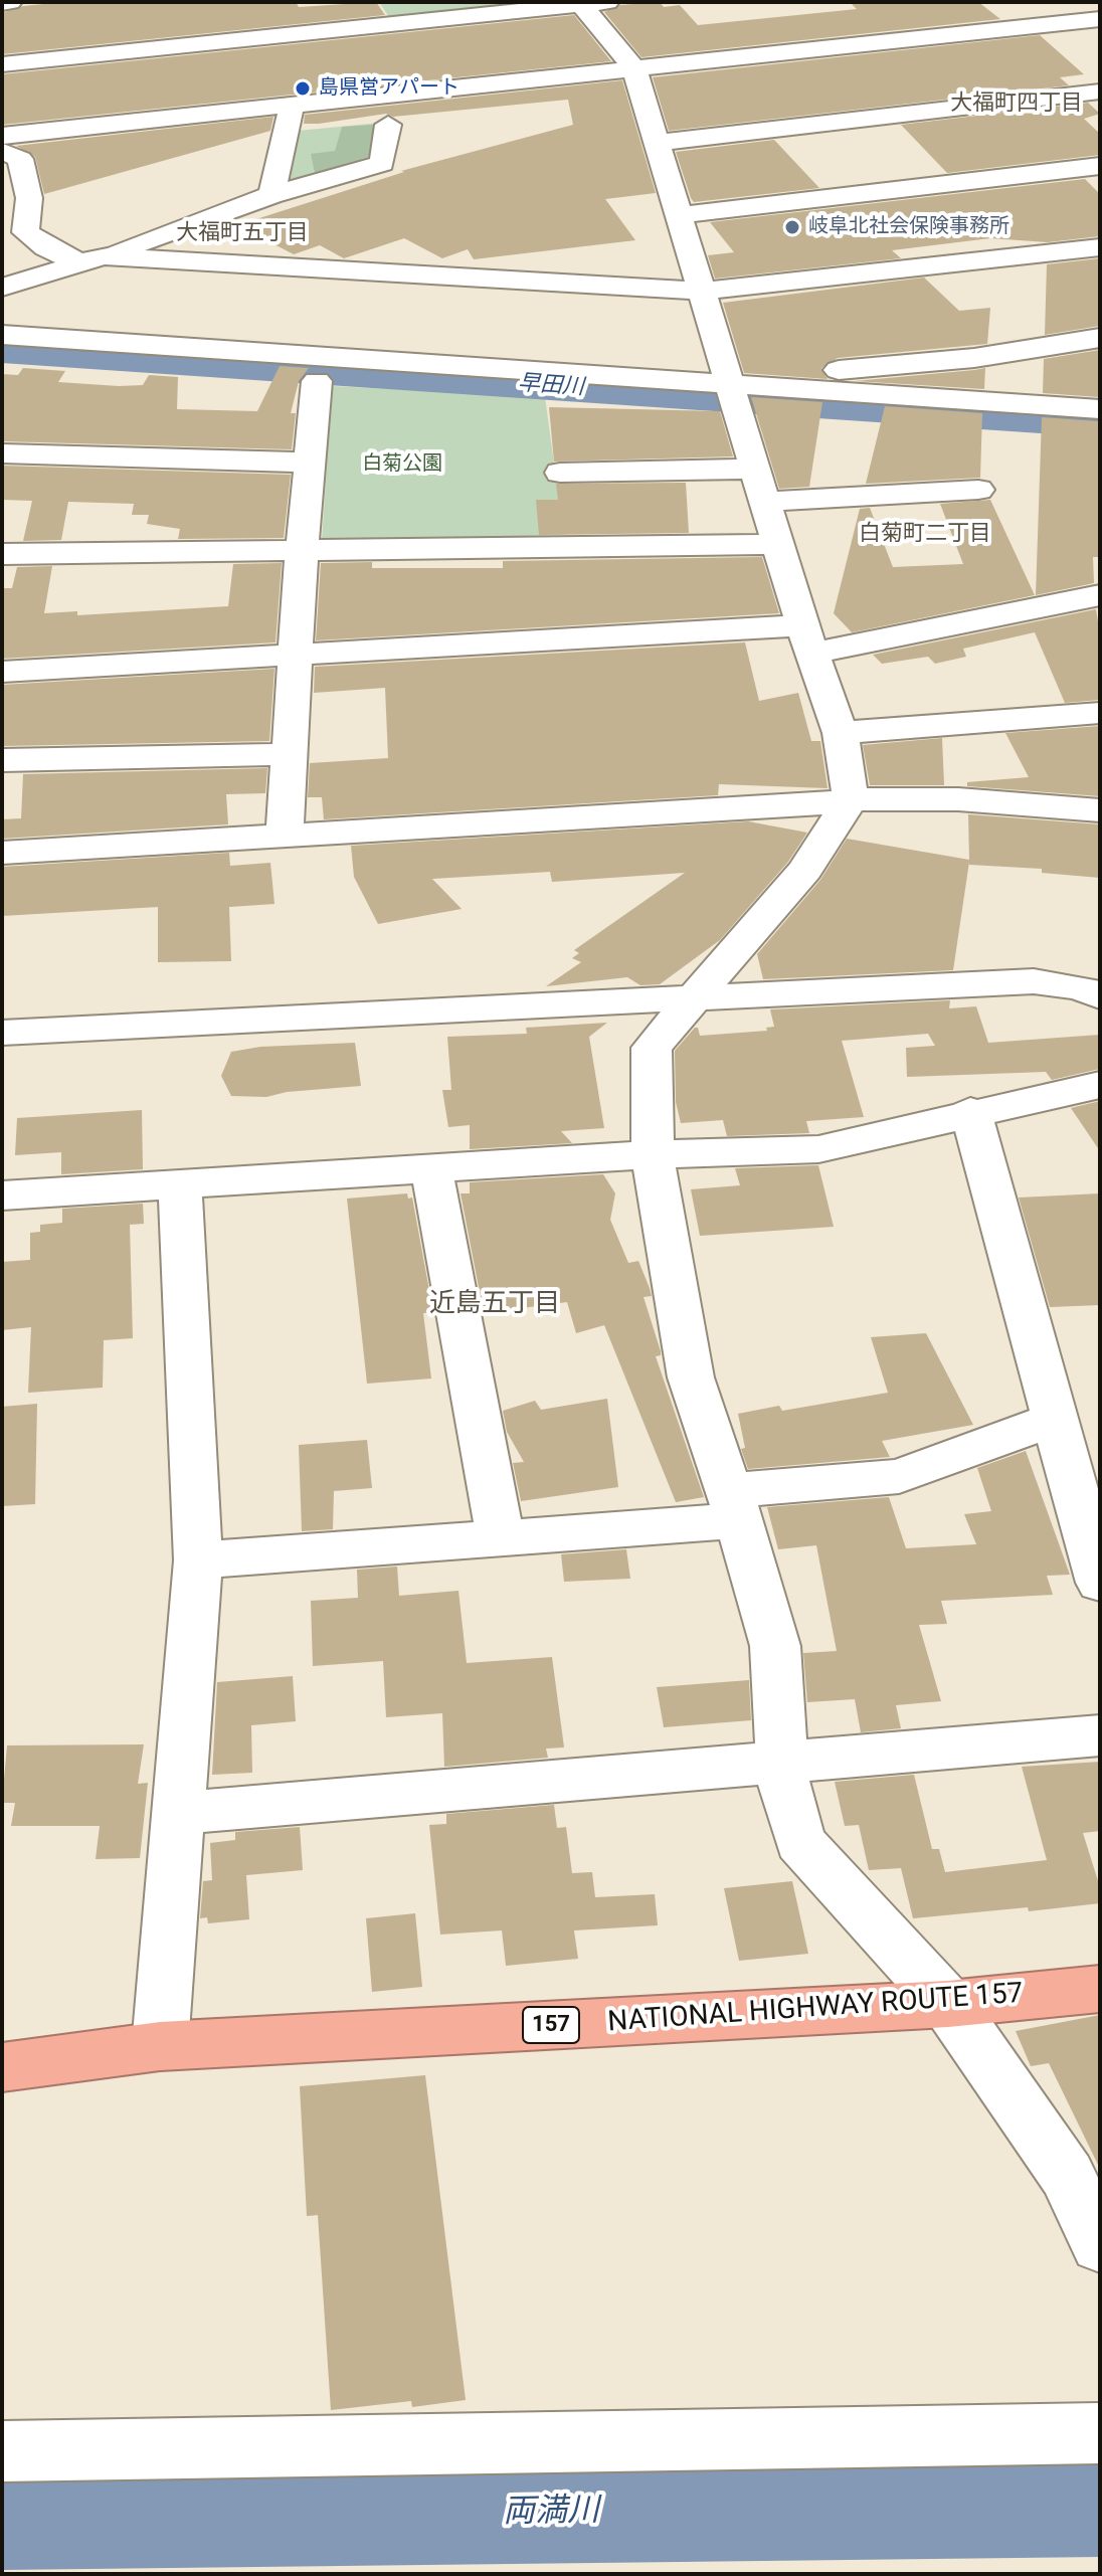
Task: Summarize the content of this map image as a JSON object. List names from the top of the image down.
{
  "streets": {
    "highway": ["NATIONAL HIGHWAY ROUTE 157", "157"]
  },
  "districts": [
    "大福町四丁目",
    "大福町五丁目",
    "白菊町二丁目",
    "近島五丁目"
  ],
  "water": ["早田川", "両満川"],
  "parks": ["白菊公園"],
  "places": ["島県営アパート", "岐阜北社会保険事務所"]
}
